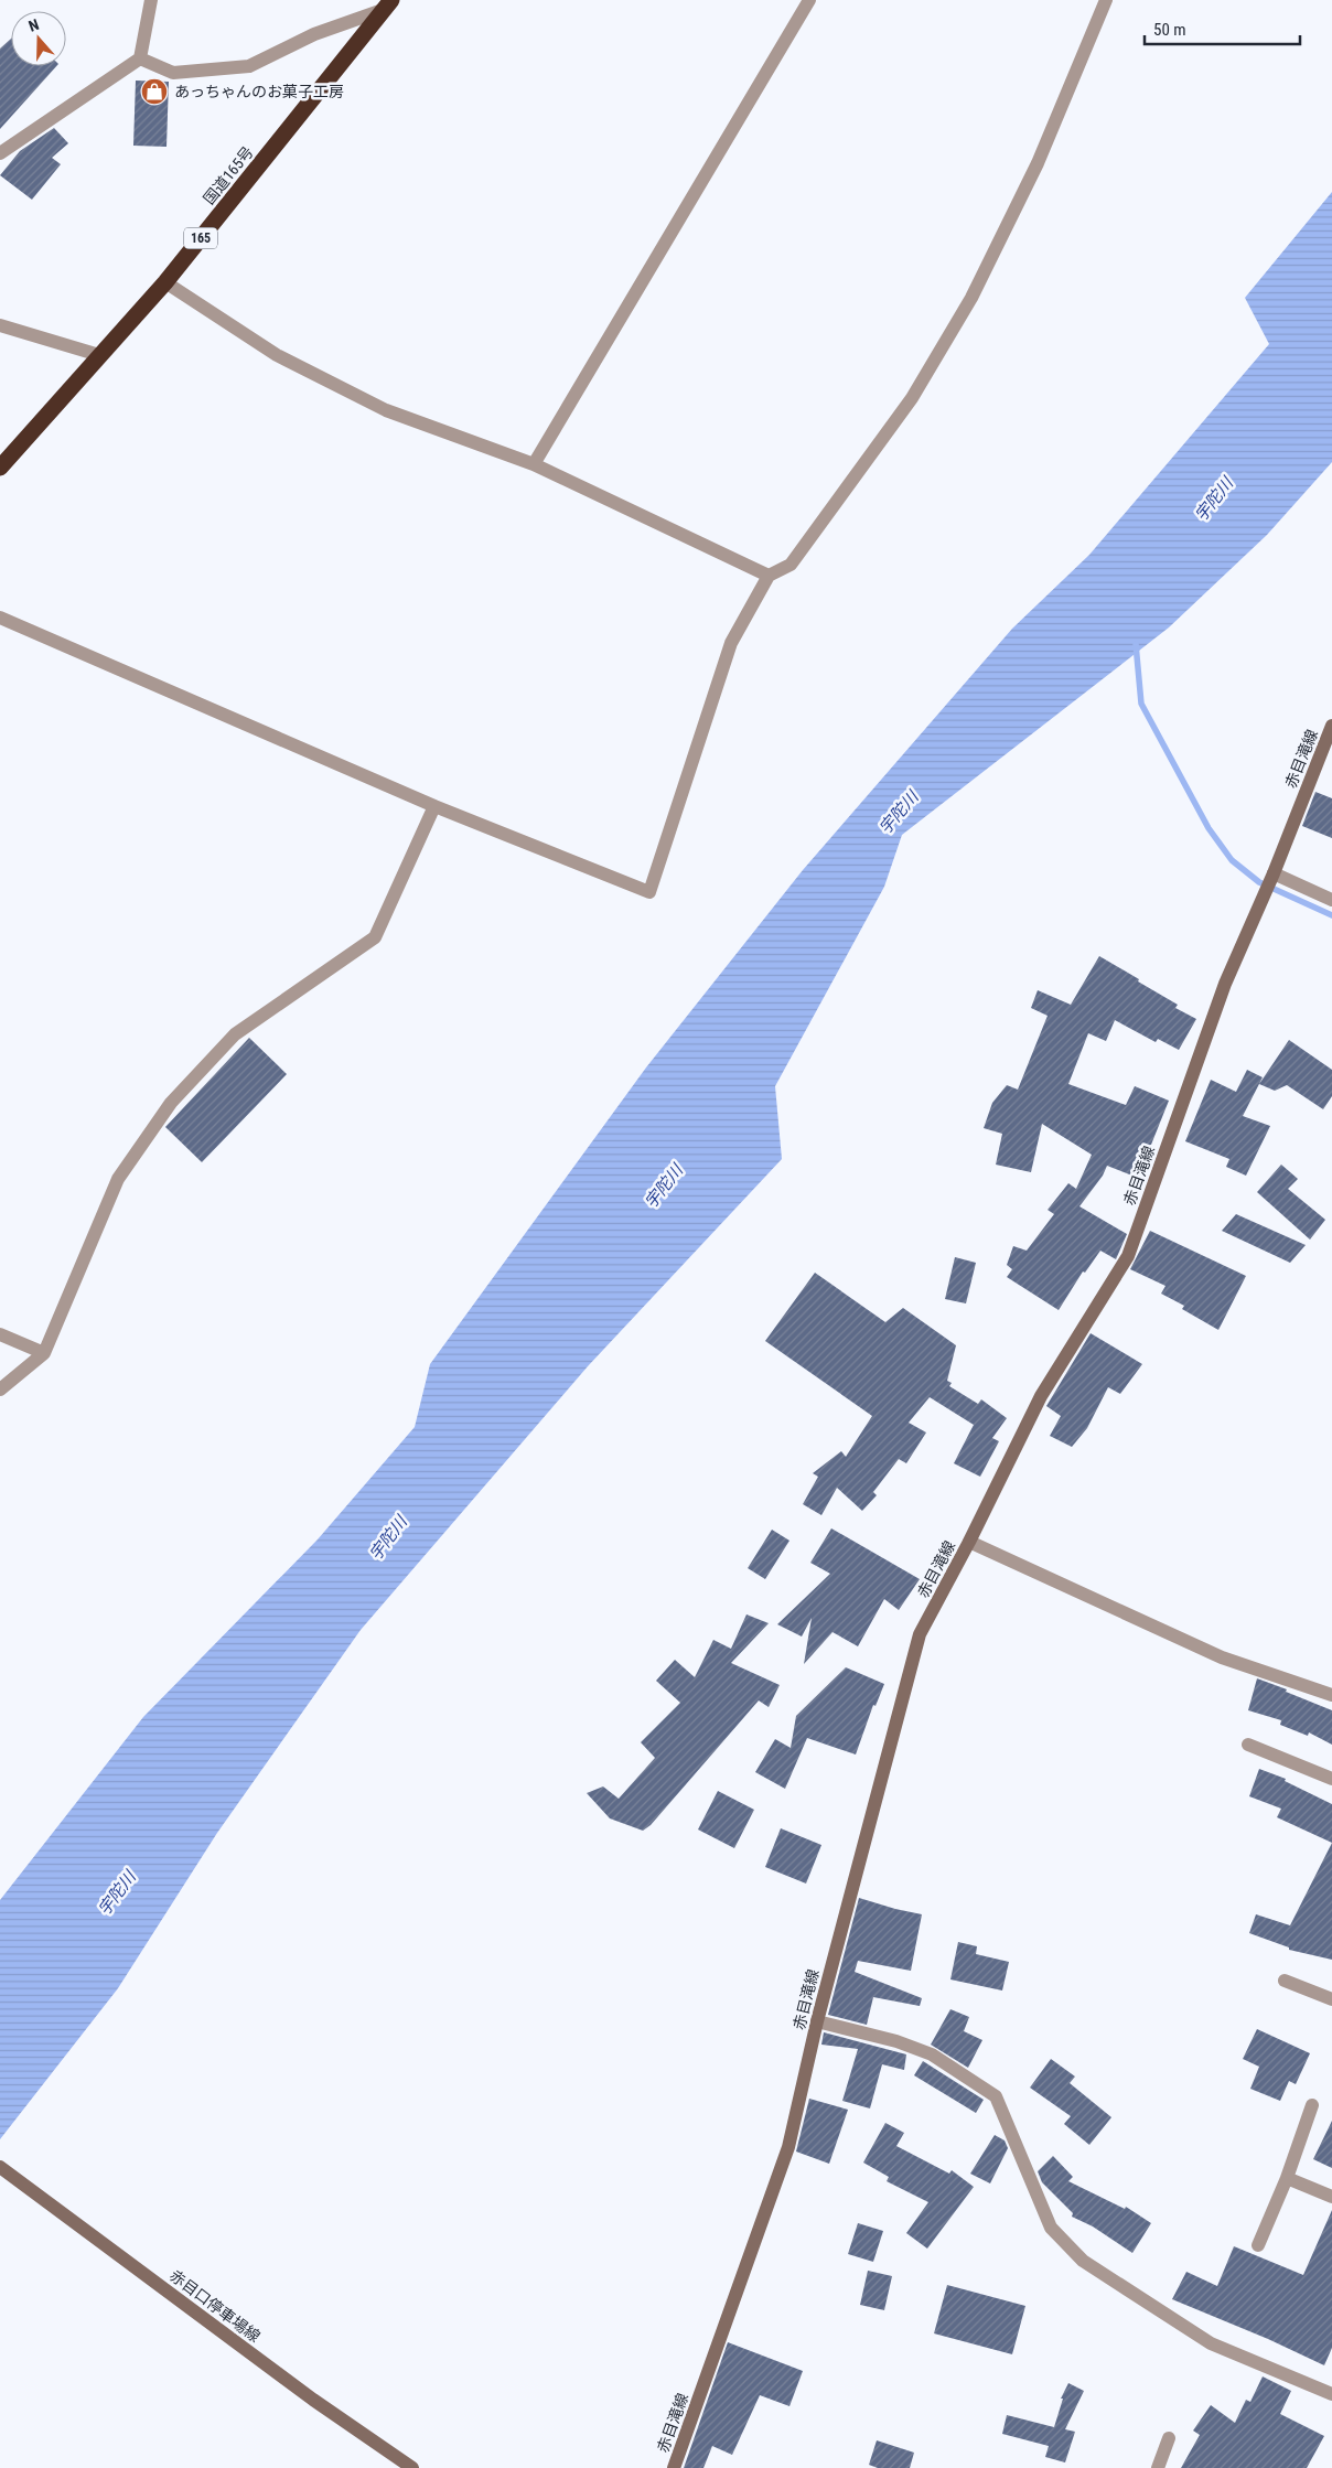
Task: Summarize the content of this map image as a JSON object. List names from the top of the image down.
{
  "streets": {
    "highway": ["国道165号", "165"],
    "main road": ["赤目滝線", "赤目口停車場線"]
  },
  "water": ["宇陀川"],
  "places": {
    "shop": ["あっちゃんのお菓子工房"]
  },
  "scale_bar": "50 m",
  "north": "top"
}
